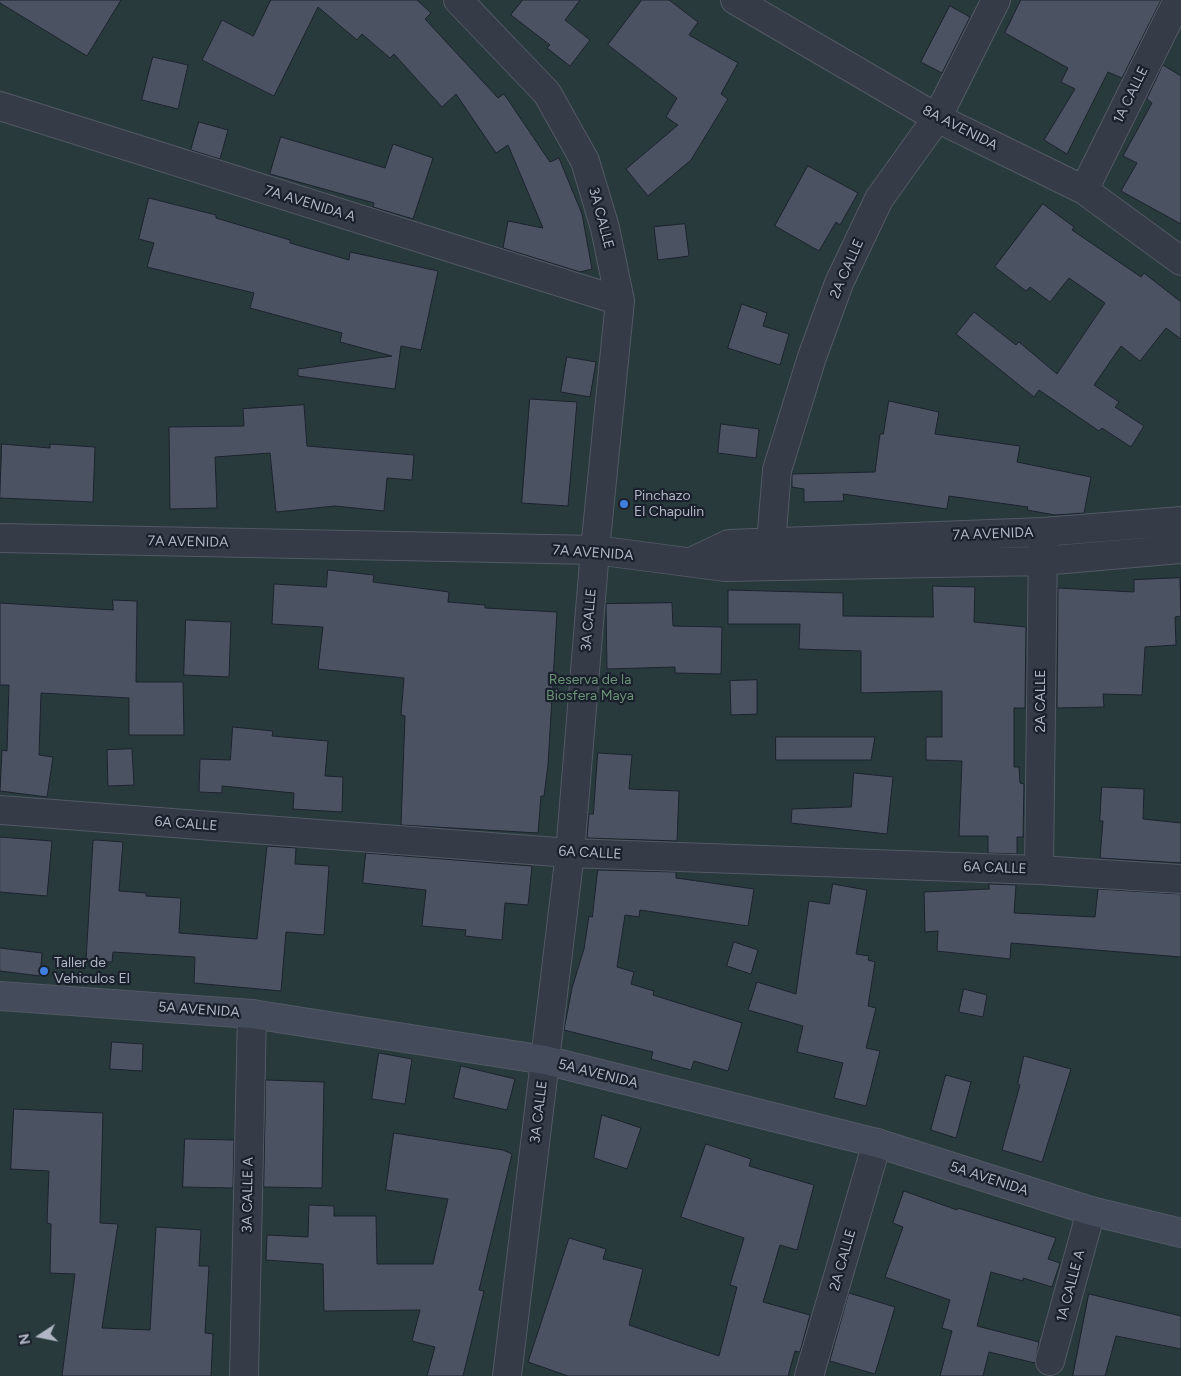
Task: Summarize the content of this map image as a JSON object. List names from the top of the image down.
{
  "streets": {
    "street": [
      "1A CALLE",
      "8A AVENIDA",
      "7A AVENIDA A",
      "3A CALLE",
      "2A CALLE",
      "7A AVENIDA",
      "6A CALLE",
      "5A AVENIDA",
      "3A CALLE A",
      "1A CALLE A"
    ]
  },
  "crossings": [
    ["1A CALLE", "8A AVENIDA"],
    ["8A AVENIDA", "2A CALLE"],
    ["7A AVENIDA A", "3A CALLE"],
    ["3A CALLE", "7A AVENIDA"],
    ["3A CALLE", "6A CALLE"],
    ["3A CALLE", "5A AVENIDA"],
    ["2A CALLE", "7A AVENIDA"],
    ["2A CALLE", "6A CALLE"],
    ["2A CALLE", "5A AVENIDA"],
    ["5A AVENIDA", "3A CALLE A"],
    ["5A AVENIDA", "1A CALLE A"]
  ],
  "parks": ["Reserva de la Biosfera Maya"],
  "places": ["Pinchazo El Chapulin", "Taller de Vehiculos El"],
  "north": "left"
}
